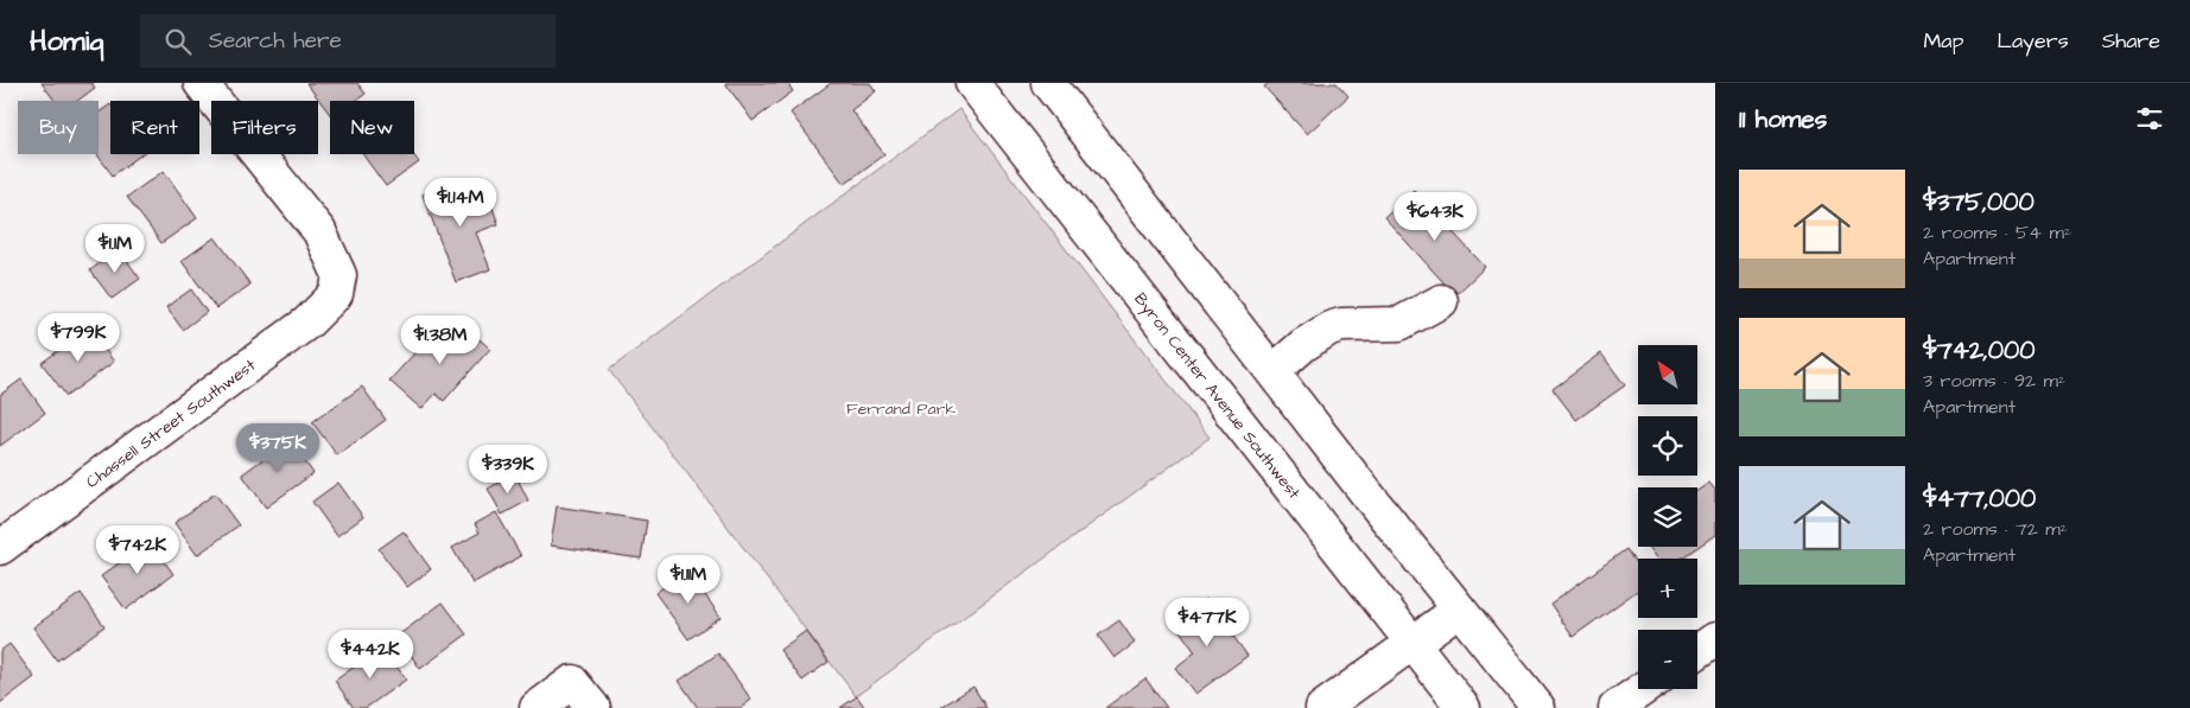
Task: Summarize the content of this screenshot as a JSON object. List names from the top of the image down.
{
  "streets": {
    "main road": ["Byron Center Avenue Southwest", "Chassell Street Southwest"]
  },
  "parks": ["Ferrand Park"],
  "north": "top left",
  "page": {
    "header": "Homiq",
    "search": "Search here",
    "nav": ["Map", "Layers", "Share"],
    "heading": "11 homes",
    "chip": [
      "Buy",
      "Rent",
      "Filters",
      "New"
    ],
    "list": [
      {
        "name": "$375,000",
        "note": "2 rooms · 54 m² · Apartment"
      },
      {
        "name": "$742,000",
        "note": "3 rooms · 92 m² · Apartment"
      },
      {
        "name": "$477,000",
        "note": "2 rooms · 72 m² · Apartment"
      }
    ],
    "price": [
      "$1.14M",
      "$643K",
      "$1.1M",
      "$799K",
      "$1.38M",
      "$375K",
      "$339K",
      "$742K",
      "$1.11M",
      "$477K",
      "$442K"
    ],
    "map_buttons": ["+", "−"]
  }
}
